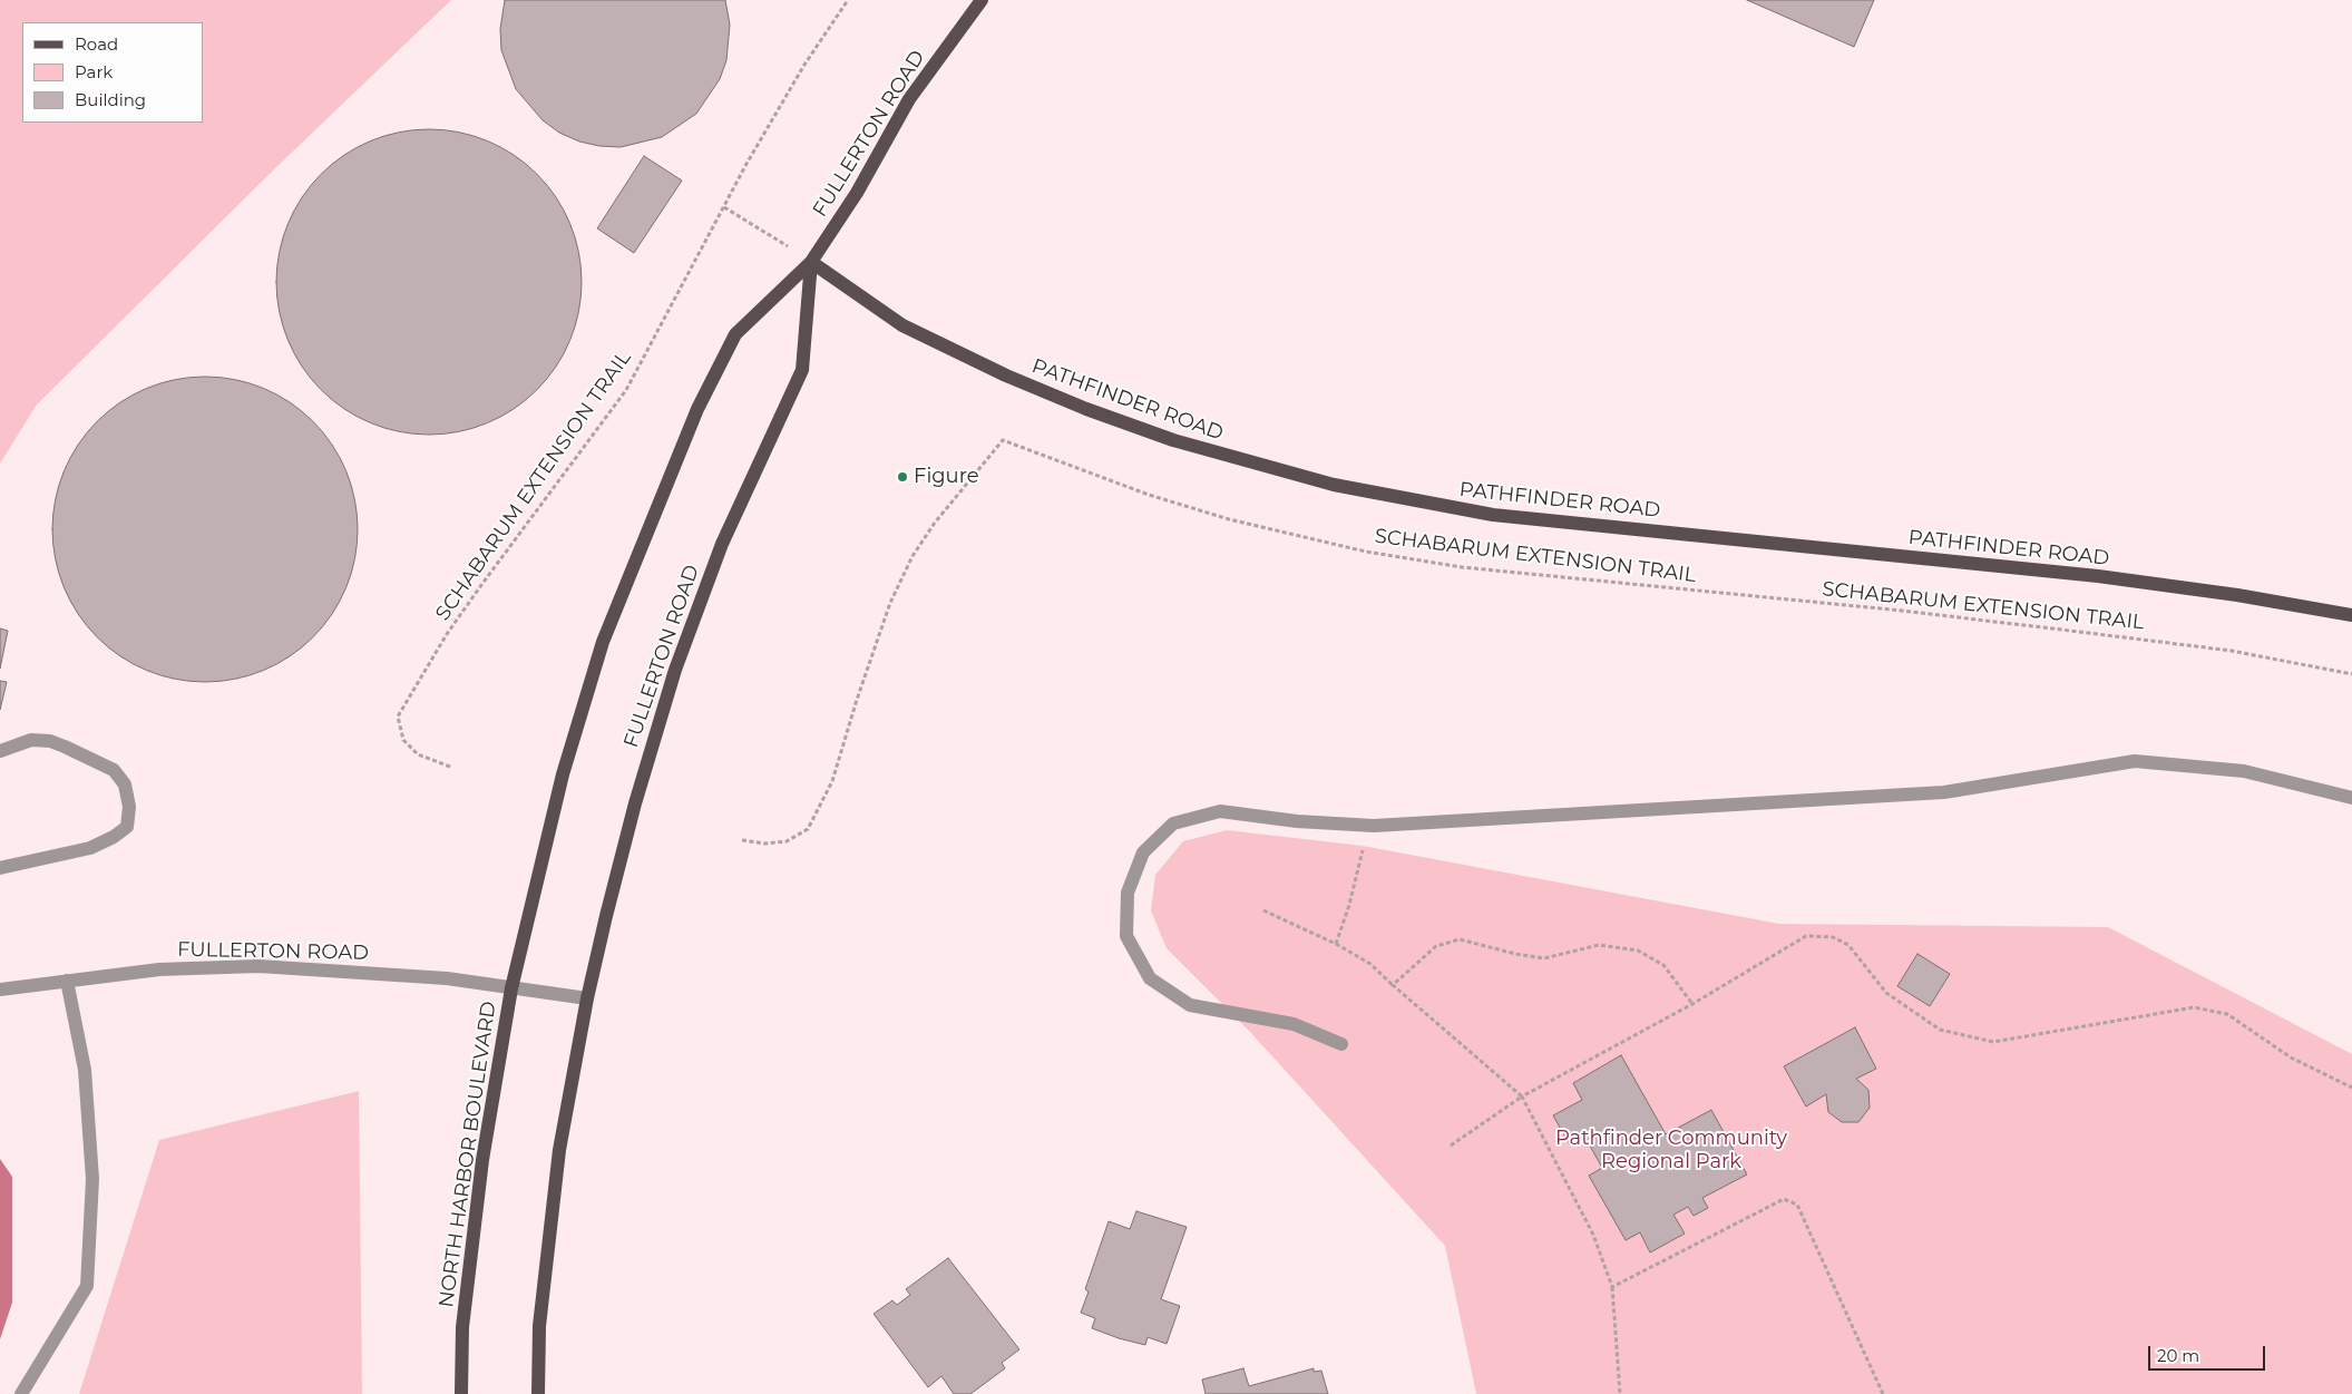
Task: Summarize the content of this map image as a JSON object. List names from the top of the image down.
{
  "streets": {
    "main road": ["FULLERTON ROAD", "PATHFINDER ROAD", "NORTH HARBOR BOULEVARD"],
    "path": ["SCHABARUM EXTENSION TRAIL"]
  },
  "crossings": [
    ["FULLERTON ROAD", "PATHFINDER ROAD"],
    ["FULLERTON ROAD", "NORTH HARBOR BOULEVARD"]
  ],
  "parks": ["Pathfinder Community Regional Park"],
  "places": ["Figure"],
  "legend": ["Road", "Park", "Building"],
  "scale_bar": "20 m"
}
